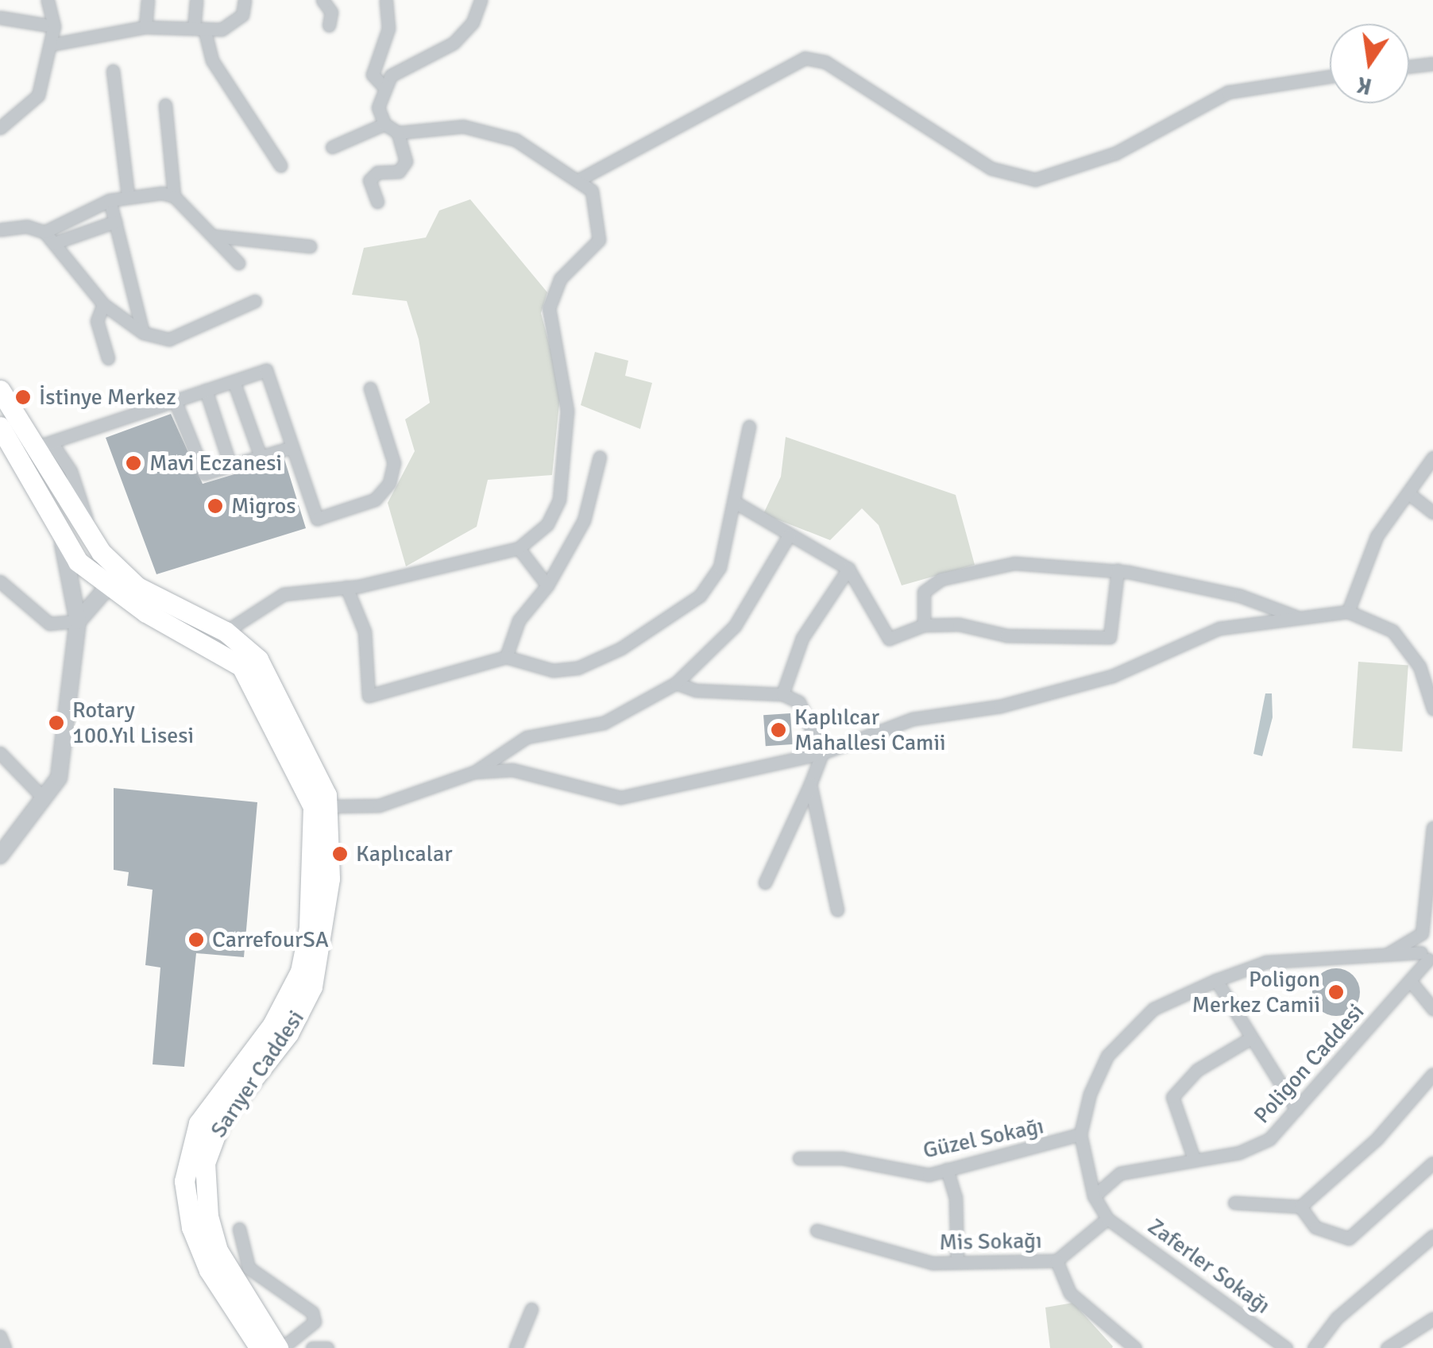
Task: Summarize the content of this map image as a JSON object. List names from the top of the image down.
{
  "streets": {
    "main road": ["Sarıyer Caddesi"],
    "street": [
      "Poligon Caddesi",
      "Güzel Sokağı",
      "Mis Sokağı",
      "Zaferler Sokağı"
    ]
  },
  "crossings": [
    ["Mis Sokağı", "Zaferler Sokağı"]
  ],
  "places": [
    "İstinye Merkez",
    "Mavi Eczanesi",
    "Migros",
    "Rotary 100.Yıl Lisesi",
    "Kaplılcar Mahallesi Camii",
    "Kaplıcalar",
    "CarrefourSA",
    "Poligon Merkez Camii"
  ],
  "north": "bottom"
}
